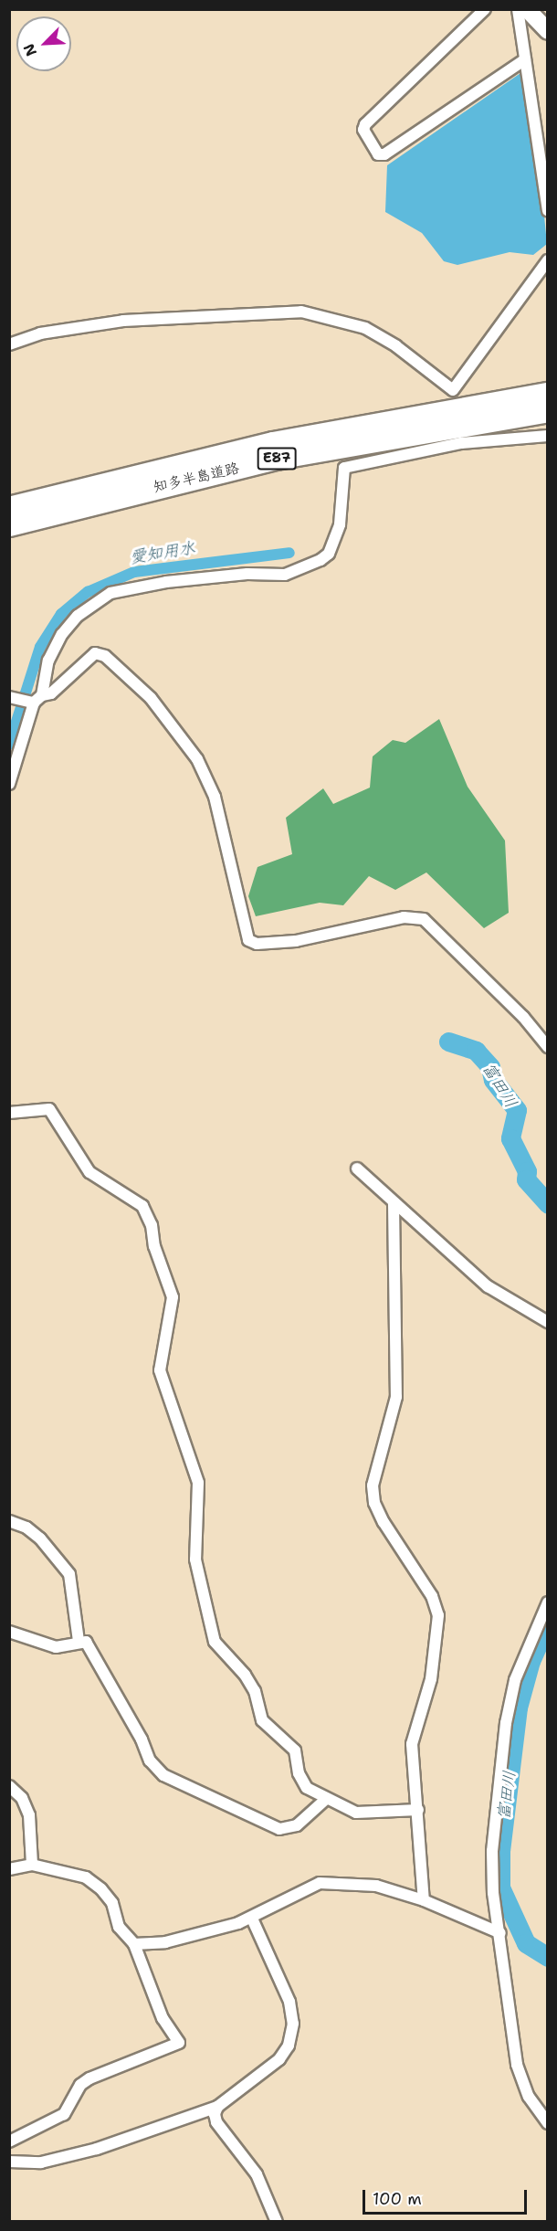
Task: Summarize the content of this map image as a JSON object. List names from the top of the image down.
{
  "streets": {
    "highway": ["E87", "知多半島道路"]
  },
  "water": ["愛知用水", "富田川"],
  "scale_bar": "100 m",
  "north": "bottom left"
}
